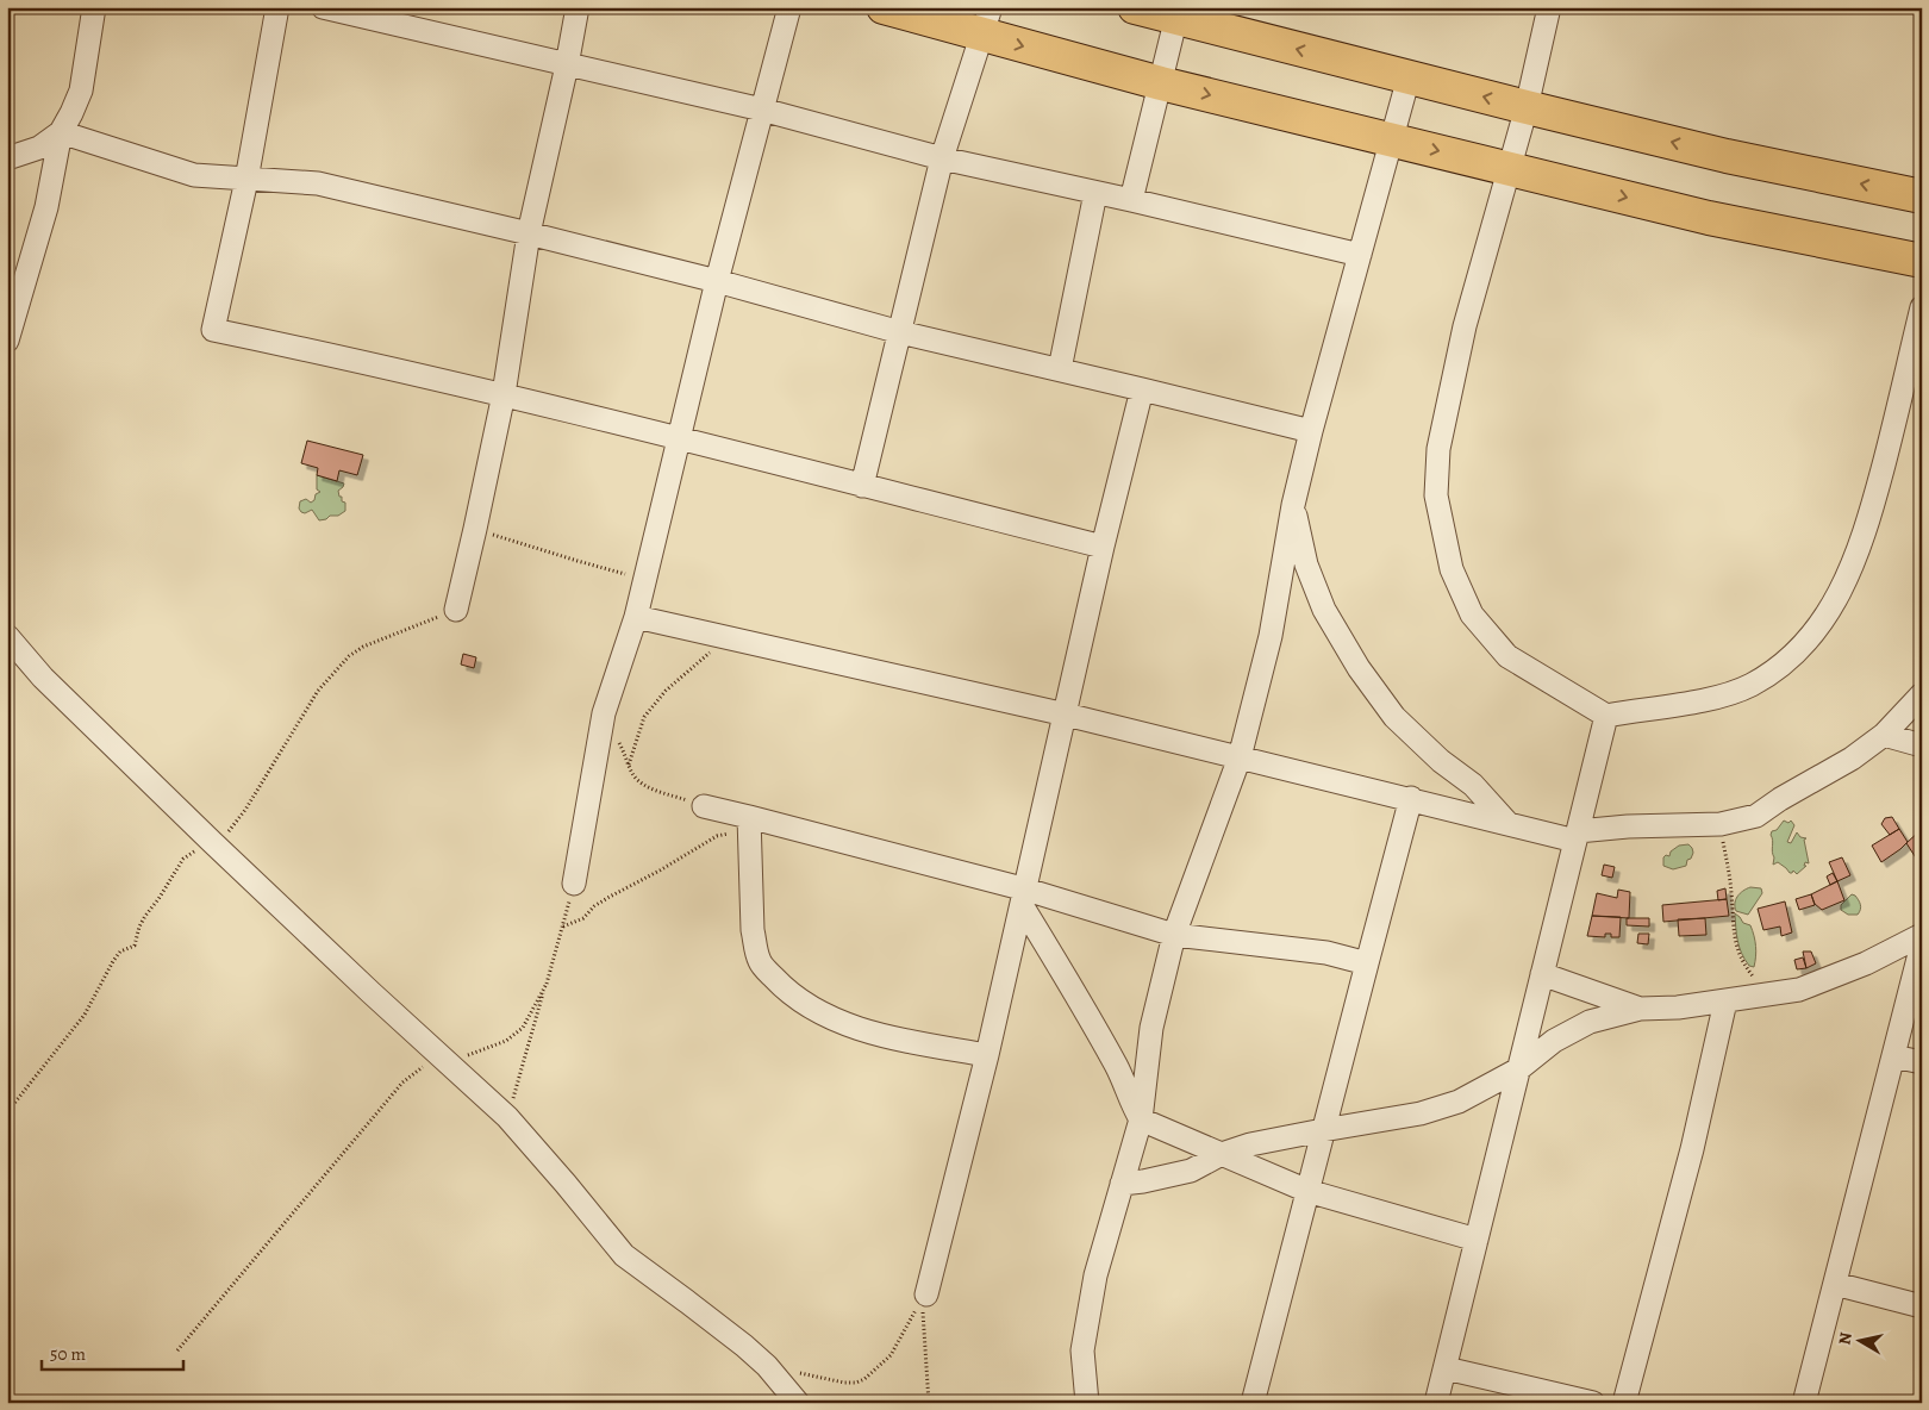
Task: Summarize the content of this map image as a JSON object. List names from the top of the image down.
{
  "scale_bar": "50 m",
  "north": "left"
}
